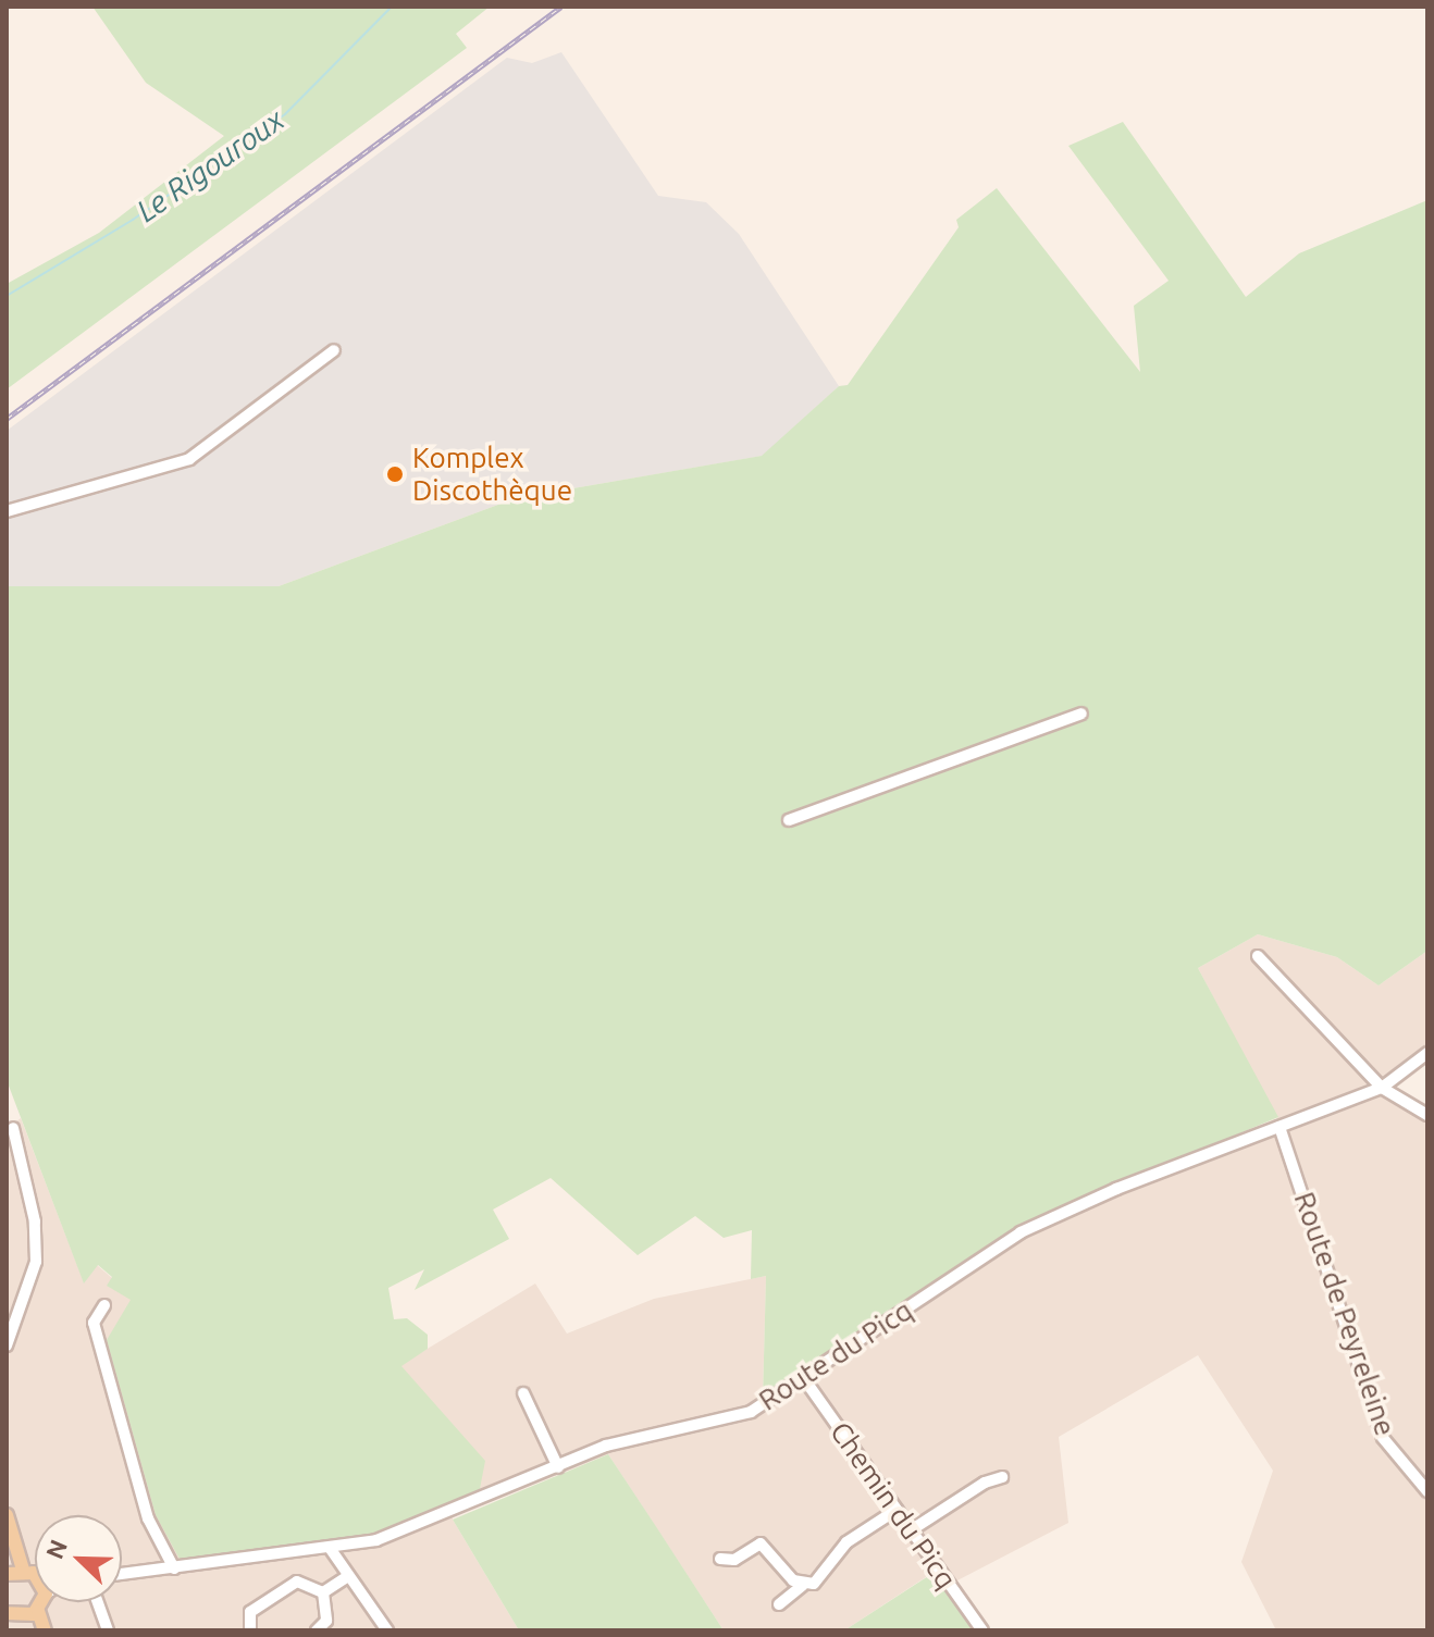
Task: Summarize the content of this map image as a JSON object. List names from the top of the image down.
{
  "streets": {
    "street": ["Route de Peyreleine", "Route du Picq", "Chemin du Picq"]
  },
  "crossings": [
    ["Route de Peyreleine", "Route du Picq"],
    ["Route du Picq", "Chemin du Picq"]
  ],
  "water": ["Le Rigouroux"],
  "places": ["Komplex Discothèque"],
  "north": "top left"
}
